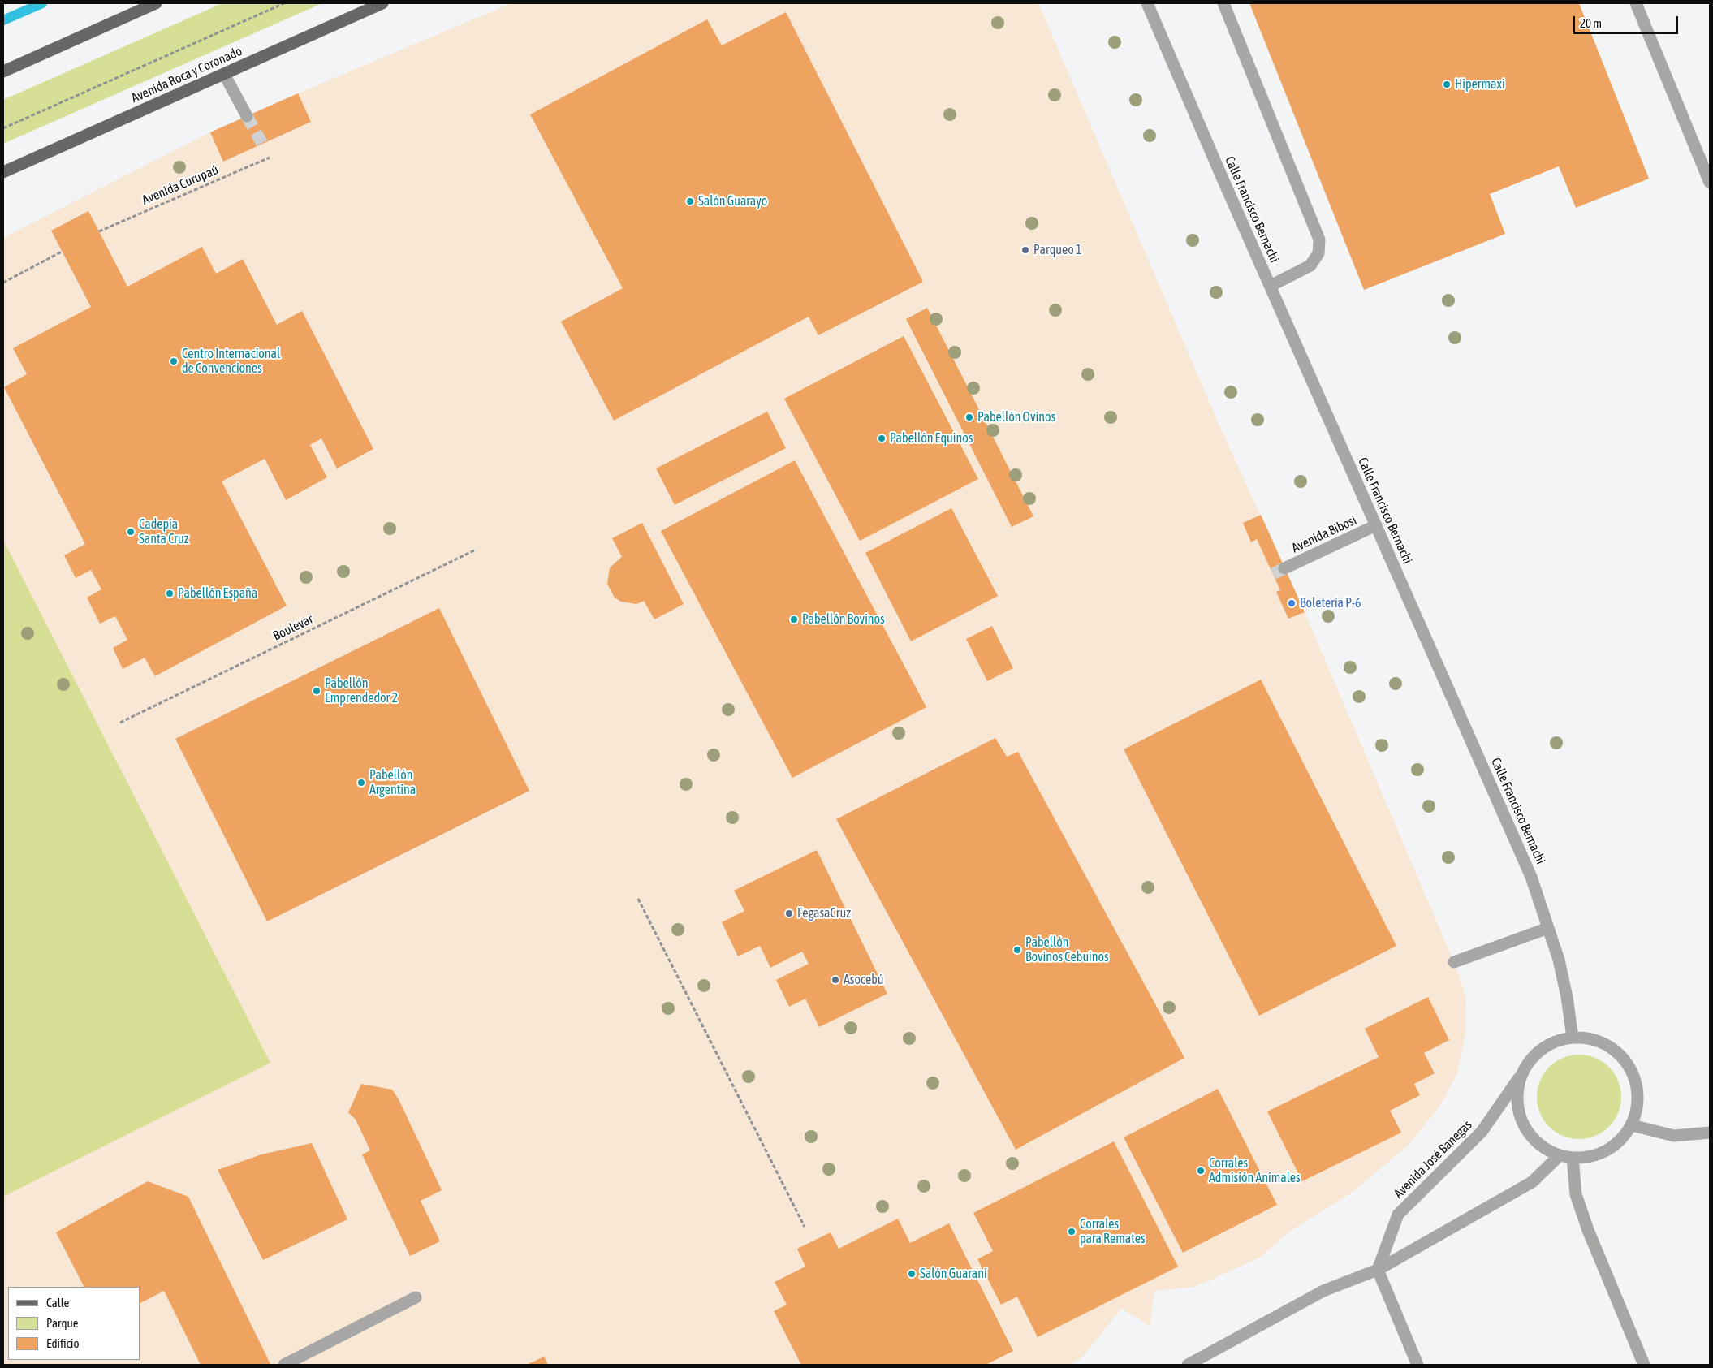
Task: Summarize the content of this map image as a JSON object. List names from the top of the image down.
{
  "streets": {
    "main road": ["Avenida Roca y Coronado"],
    "street": ["Calle Francisco Bernachi", "Avenida Bibosi", "Avenida José Banegas"],
    "path": ["Avenida Curupaú", "Boulevar"]
  },
  "crossings": [
    ["Calle Francisco Bernachi", "Avenida Bibosi"],
    ["Calle Francisco Bernachi", "Avenida José Banegas"]
  ],
  "places": [
    "Hipermaxi",
    "Salón Guarayo",
    "Parqueo 1",
    "Centro Internacional de Convenciones",
    "Pabellón Ovinos",
    "Pabellón Equinos",
    "Cadepia Santa Cruz",
    "Pabellón España",
    "Boletería P-6",
    "Pabellón Bovinos",
    "Pabellón Emprendedor 2",
    "Pabellón Argentina",
    "FegasaCruz",
    "Pabellón Bovinos Cebuinos",
    "Asocebú",
    "Corrales Admisión Animales",
    "Corrales para Remates",
    "Salón Guaraní"
  ],
  "legend": ["Calle", "Parque", "Edificio"],
  "scale_bar": "20 m"
}
